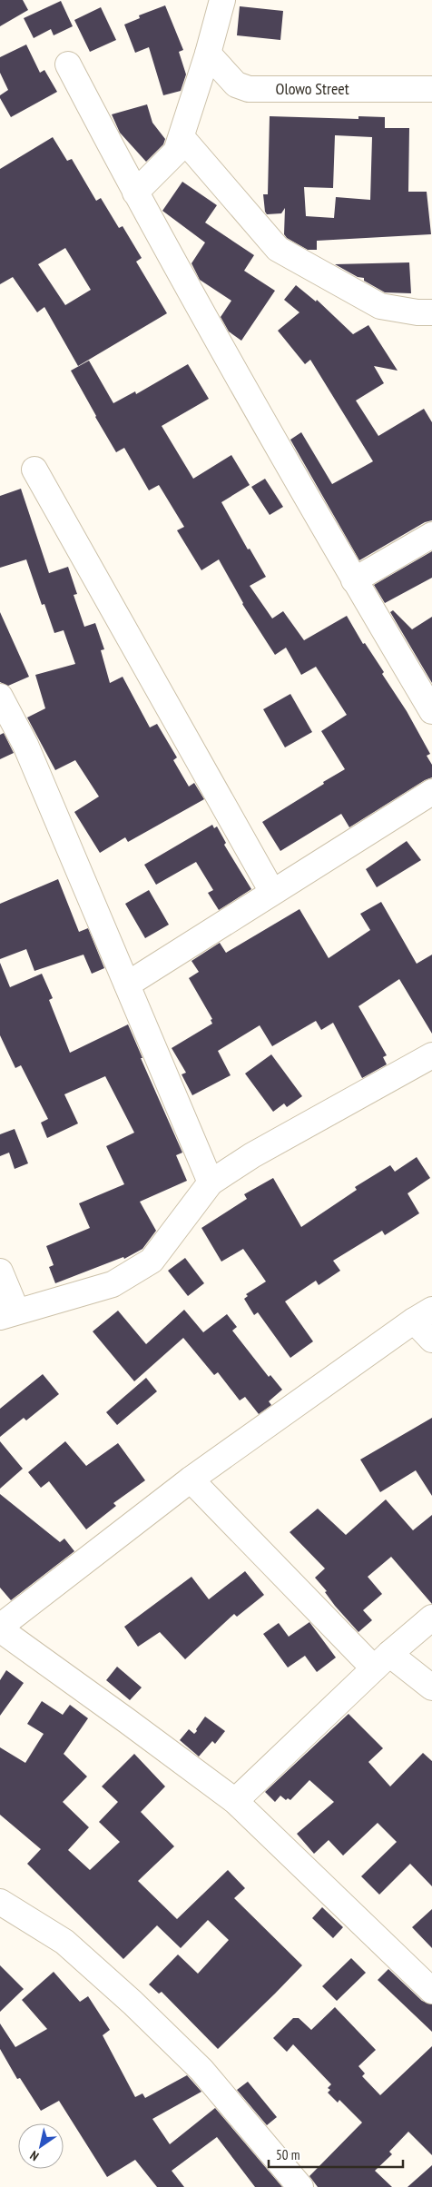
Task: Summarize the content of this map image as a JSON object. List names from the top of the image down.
{
  "streets": {
    "street": ["Olowo Street"]
  },
  "scale_bar": "50 m",
  "north": "bottom left"
}
